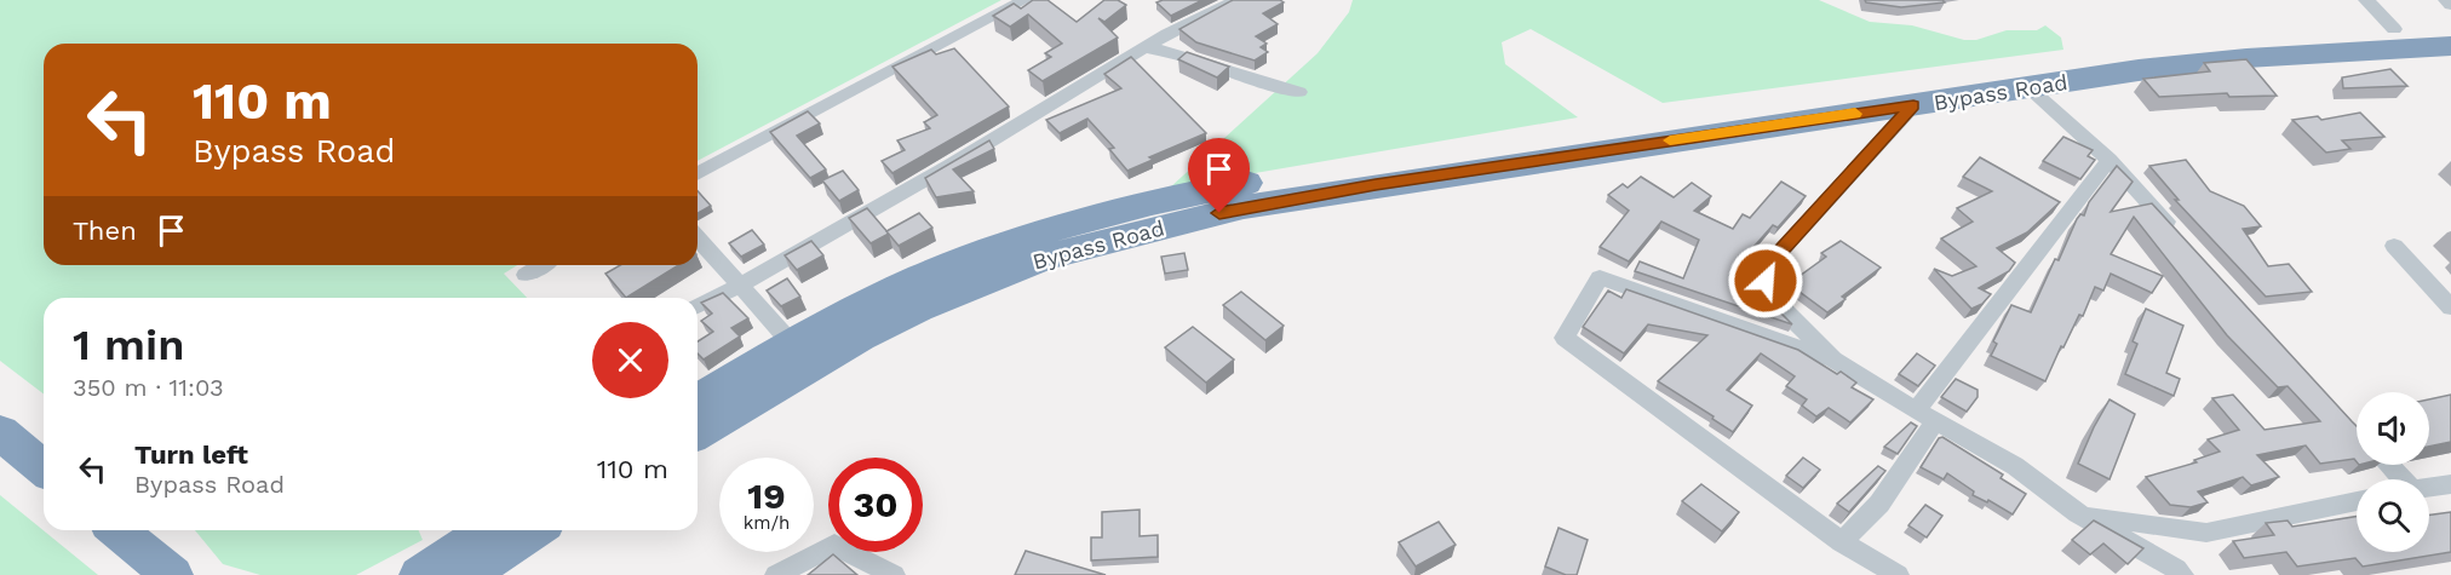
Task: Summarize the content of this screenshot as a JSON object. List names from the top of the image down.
{
  "streets": {
    "highway": ["Bypass Road"]
  },
  "page": {
    "turn": ["110 m", "Bypass Road"],
    "then": "Then",
    "heading": ["1 min", "350 m · 11:03"],
    "list": [
      {
        "name": "Turn left",
        "note": "Bypass Road",
        "value": "110 m"
      }
    ],
    "speed": "19 km/h",
    "limit": "30"
  }
}
